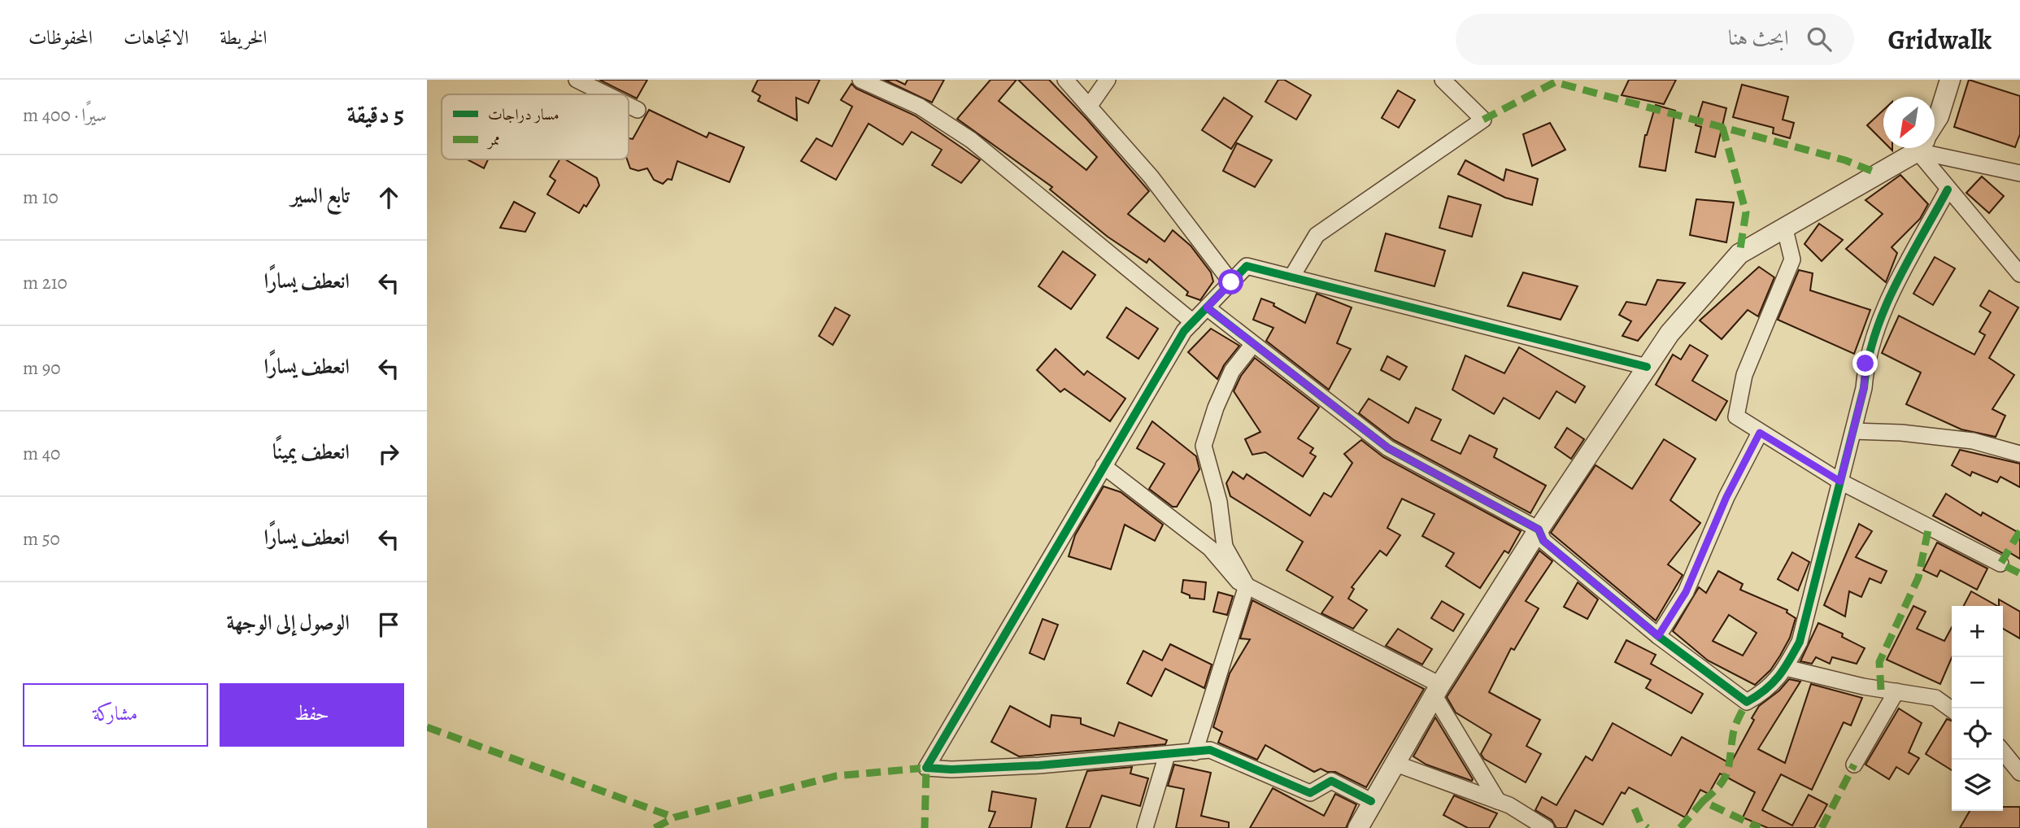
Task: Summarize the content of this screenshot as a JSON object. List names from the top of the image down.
{
  "legend": ["مسار دراجات", "ممر"],
  "north": "bottom left",
  "page": {
    "header": "Gridwalk",
    "search": "ابحث هنا",
    "nav": ["الخريطة", "الاتجاهات", "المحفوظات"],
    "heading": ["5 دقيقة", "سيرًا · 400 m"],
    "list": [
      ["تابع السير", "10 m"],
      ["انعطف يسارًا", "210 m"],
      ["انعطف يسارًا", "90 m"],
      ["انعطف يمينًا", "40 m"],
      ["انعطف يسارًا", "50 m"],
      "الوصول إلى الوجهة"
    ],
    "map_buttons": ["+", "−"],
    "buttons": ["حفظ", "مشاركة"]
  }
}
